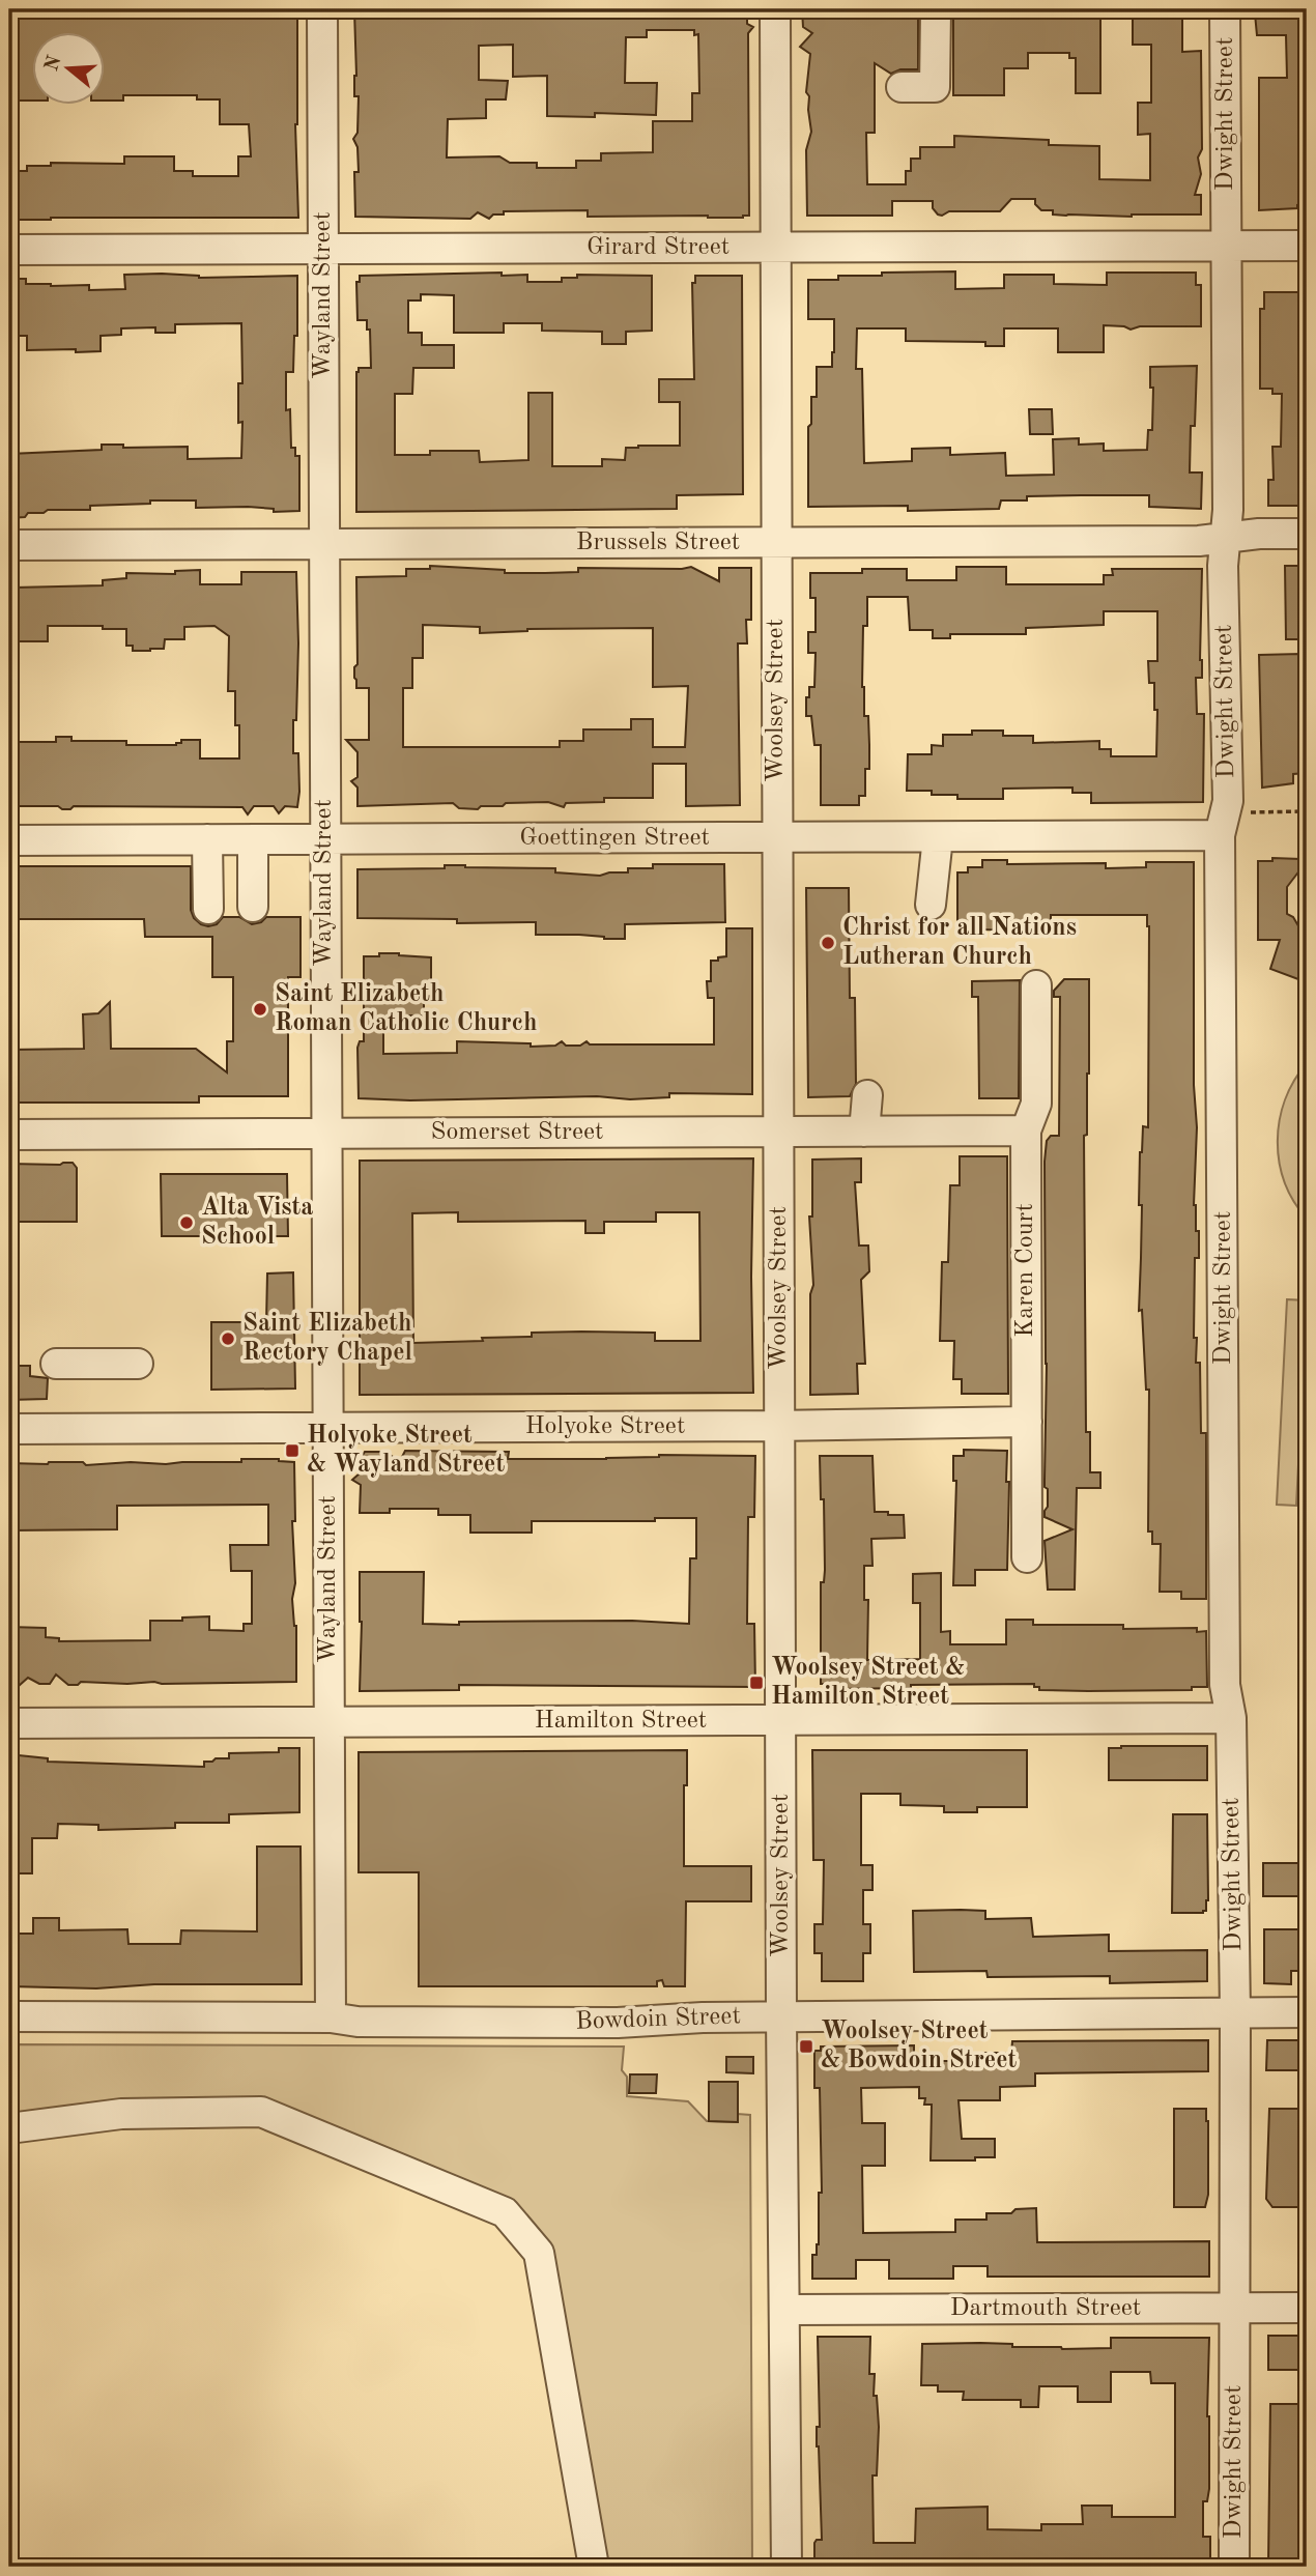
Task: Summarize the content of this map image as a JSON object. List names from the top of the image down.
{
  "streets": {
    "street": [
      "Dwight Street",
      "Girard Street",
      "Wayland Street",
      "Brussels Street",
      "Woolsey Street",
      "Goettingen Street",
      "Somerset Street",
      "Karen Court",
      "Holyoke Street",
      "Hamilton Street",
      "Bowdoin Street",
      "Dartmouth Street"
    ]
  },
  "crossings": [
    ["Dwight Street", "Girard Street"],
    ["Dwight Street", "Brussels Street"],
    ["Dwight Street", "Goettingen Street"],
    ["Dwight Street", "Hamilton Street"],
    ["Dwight Street", "Bowdoin Street"],
    ["Dwight Street", "Dartmouth Street"],
    ["Girard Street", "Wayland Street"],
    ["Girard Street", "Woolsey Street"],
    ["Wayland Street", "Brussels Street"],
    ["Wayland Street", "Goettingen Street"],
    ["Wayland Street", "Somerset Street"],
    ["Wayland Street", "Holyoke Street"],
    ["Wayland Street", "Hamilton Street"],
    ["Wayland Street", "Bowdoin Street"],
    ["Brussels Street", "Woolsey Street"],
    ["Woolsey Street", "Goettingen Street"],
    ["Woolsey Street", "Somerset Street"],
    ["Woolsey Street", "Holyoke Street"],
    ["Woolsey Street", "Hamilton Street"],
    ["Woolsey Street", "Bowdoin Street"],
    ["Woolsey Street", "Dartmouth Street"],
    ["Somerset Street", "Karen Court"],
    ["Karen Court", "Holyoke Street"]
  ],
  "places": {
    "other": [
      "Christ for all Nations Lutheran Church",
      "Saint Elizabeth Roman Catholic Church",
      "Alta Vista School",
      "Saint Elizabeth Rectory Chapel"
    ],
    "transit": ["Holyoke Street & Wayland Street", "Woolsey Street & Hamilton Street", "Woolsey Street & Bowdoin Street"]
  },
  "north": "left"
}
